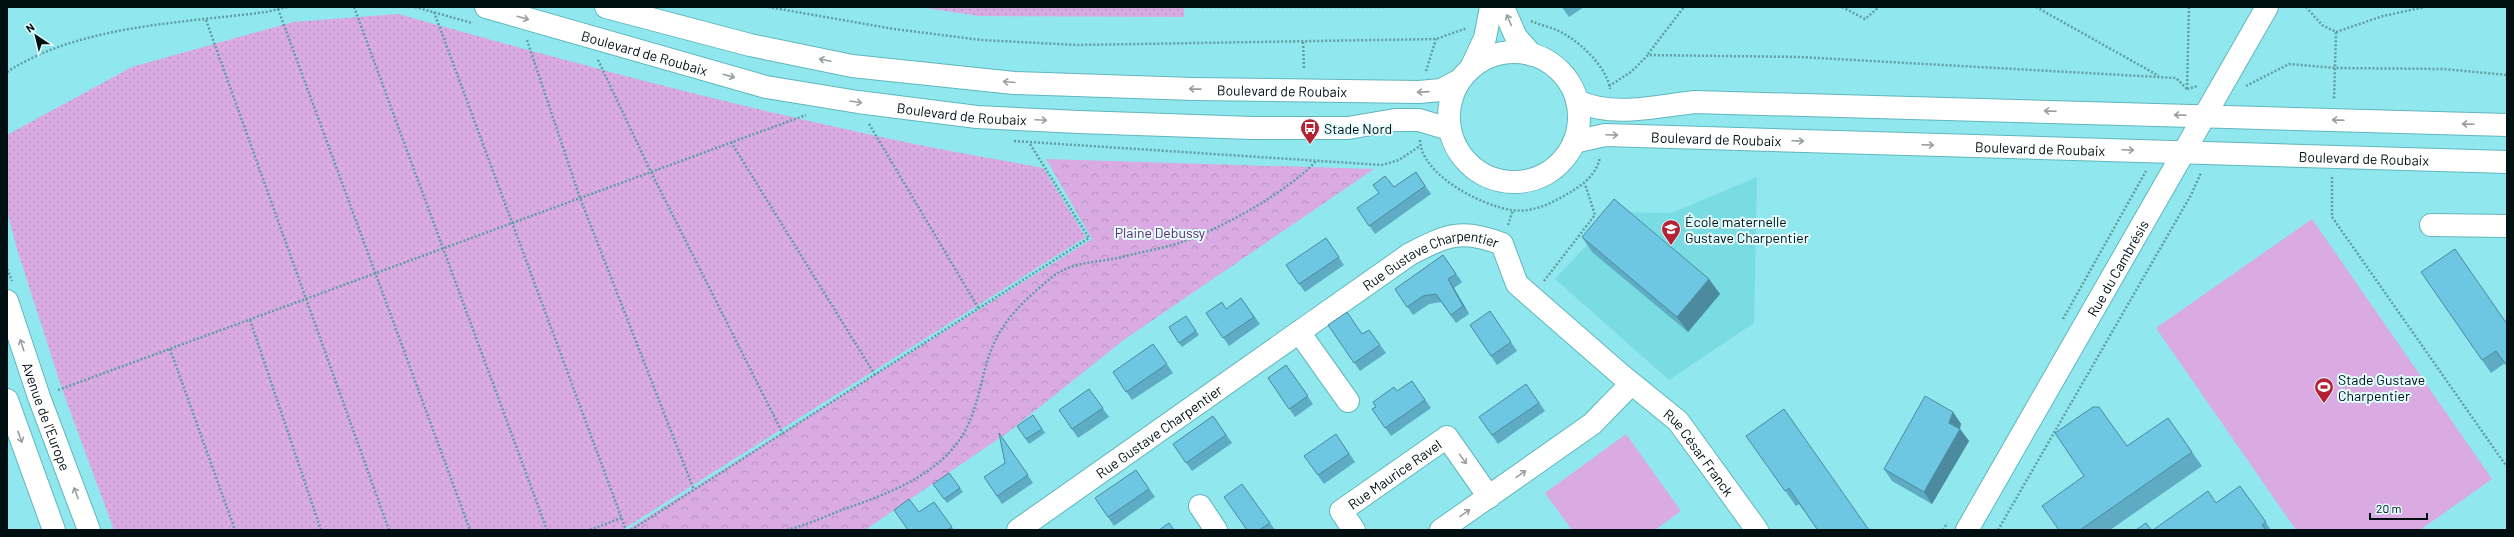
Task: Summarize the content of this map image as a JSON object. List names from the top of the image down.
{
  "streets": {
    "main road": [
      "Boulevard de Roubaix",
      "Rue du Cambrésis",
      "Rue Gustave Charpentier",
      "Avenue de l'Europe",
      "Rue César Franck",
      "Rue Maurice Ravel"
    ]
  },
  "crossings": [
    ["Boulevard de Roubaix", "Rue du Cambrésis"],
    ["Rue Gustave Charpentier", "Rue César Franck"]
  ],
  "parks": ["Plaine Debussy"],
  "places": {
    "bus stop": ["Stade Nord"],
    "school or university": ["École maternelle Gustave Charpentier"],
    "sports": ["Stade Gustave Charpentier"]
  },
  "scale_bar": "20 m",
  "north": "top left"
}
